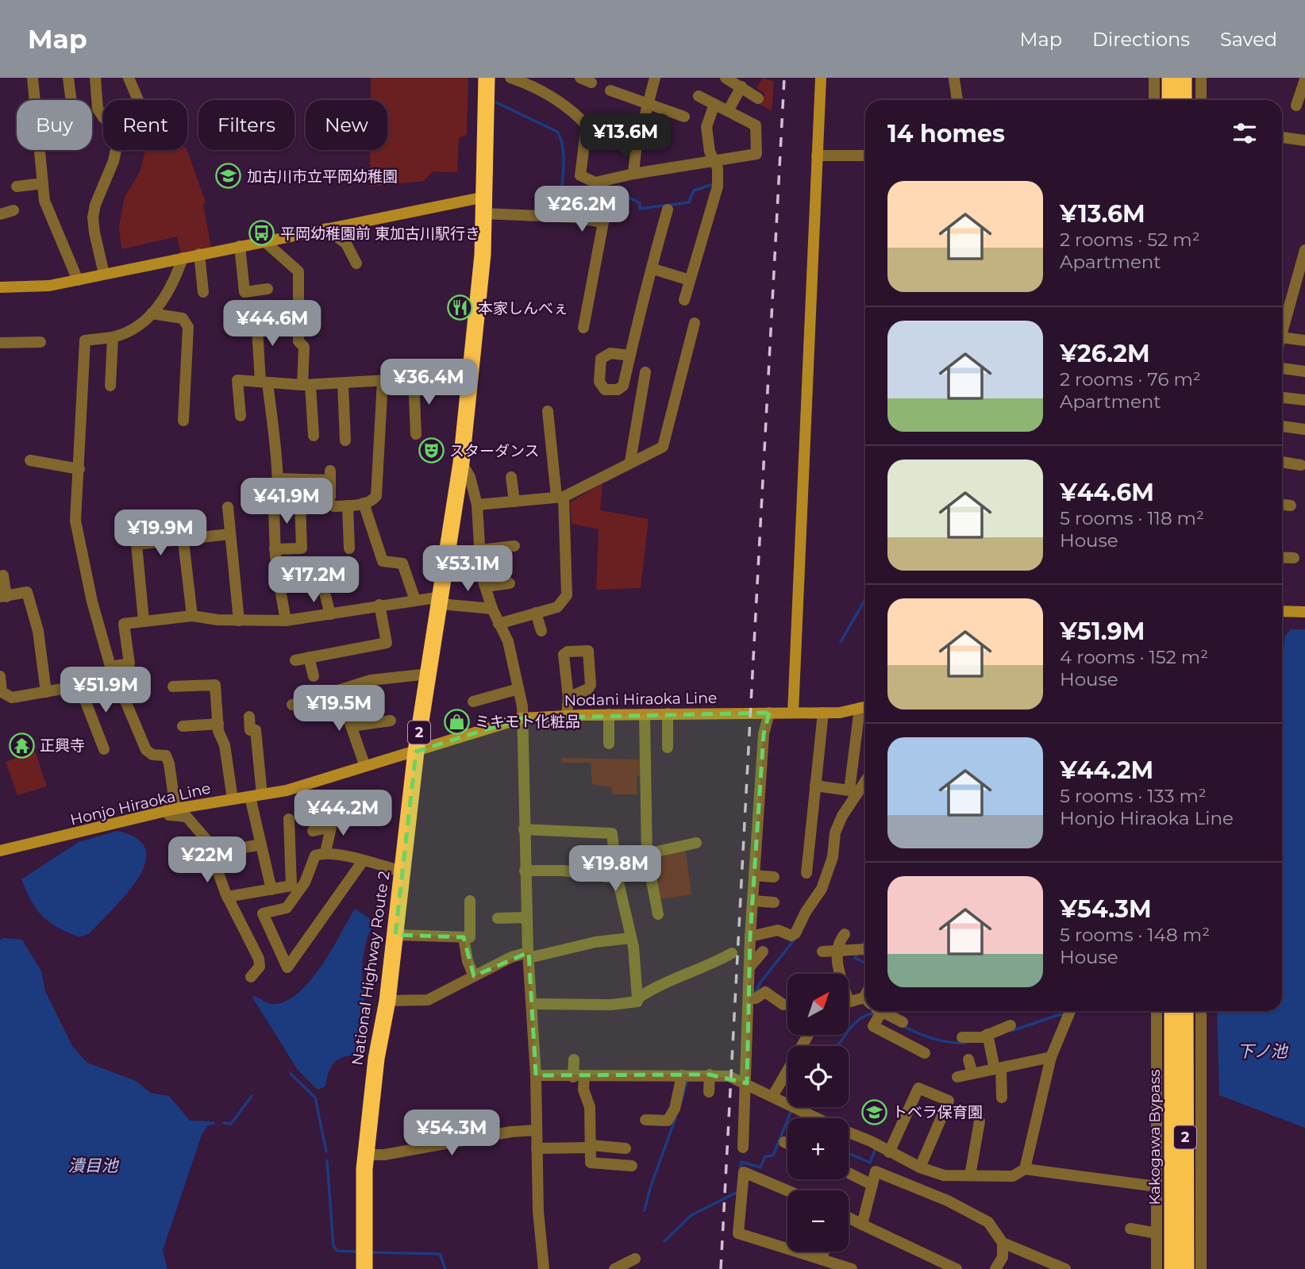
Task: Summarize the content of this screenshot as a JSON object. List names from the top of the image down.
{
  "streets": {
    "highway": ["2", "National Highway Route 2", "Kakogawa Bypass"],
    "street": ["Nodani Hiraoka Line", "Honjo Hiraoka Line"]
  },
  "crossings": [
    ["Nodani Hiraoka Line", "Honjo Hiraoka Line"],
    ["Nodani Hiraoka Line", "National Highway Route 2"],
    ["Honjo Hiraoka Line", "National Highway Route 2"]
  ],
  "water": ["下ノ池", "潰目池"],
  "places": {
    "school or university": ["加古川市立平岡幼稚園", "トベラ保育園"],
    "bus stop": ["平岡幼稚園前 東加古川駅行き"],
    "restaurant": ["本家しんべぇ"],
    "theatre": ["スターダンス"],
    "shop": ["ミキモト化粧品"],
    "temple": ["正興寺"]
  },
  "north": "top right",
  "page": {
    "header": "Map",
    "nav": ["Map", "Directions", "Saved"],
    "chip": [
      "Buy",
      "Rent",
      "Filters",
      "New"
    ],
    "heading": "14 homes",
    "price": [
      "¥13.6M",
      "¥26.2M",
      "¥44.6M",
      "¥36.4M",
      "¥41.9M",
      "¥19.9M",
      "¥53.1M",
      "¥17.2M",
      "¥51.9M",
      "¥19.5M",
      "¥44.2M",
      "¥22M",
      "¥19.8M",
      "¥54.3M"
    ],
    "list": [
      {
        "name": "¥13.6M",
        "note": "2 rooms · 52 m² · Apartment"
      },
      {
        "name": "¥26.2M",
        "note": "2 rooms · 76 m² · Apartment"
      },
      {
        "name": "¥44.6M",
        "note": "5 rooms · 118 m² · House"
      },
      {
        "name": "¥51.9M",
        "note": "4 rooms · 152 m² · House"
      },
      {
        "name": "¥44.2M",
        "note": "5 rooms · 133 m² · Honjo Hiraoka Line"
      },
      {
        "name": "¥54.3M",
        "note": "5 rooms · 148 m² · House"
      }
    ],
    "map_buttons": ["+", "−"]
  }
}
